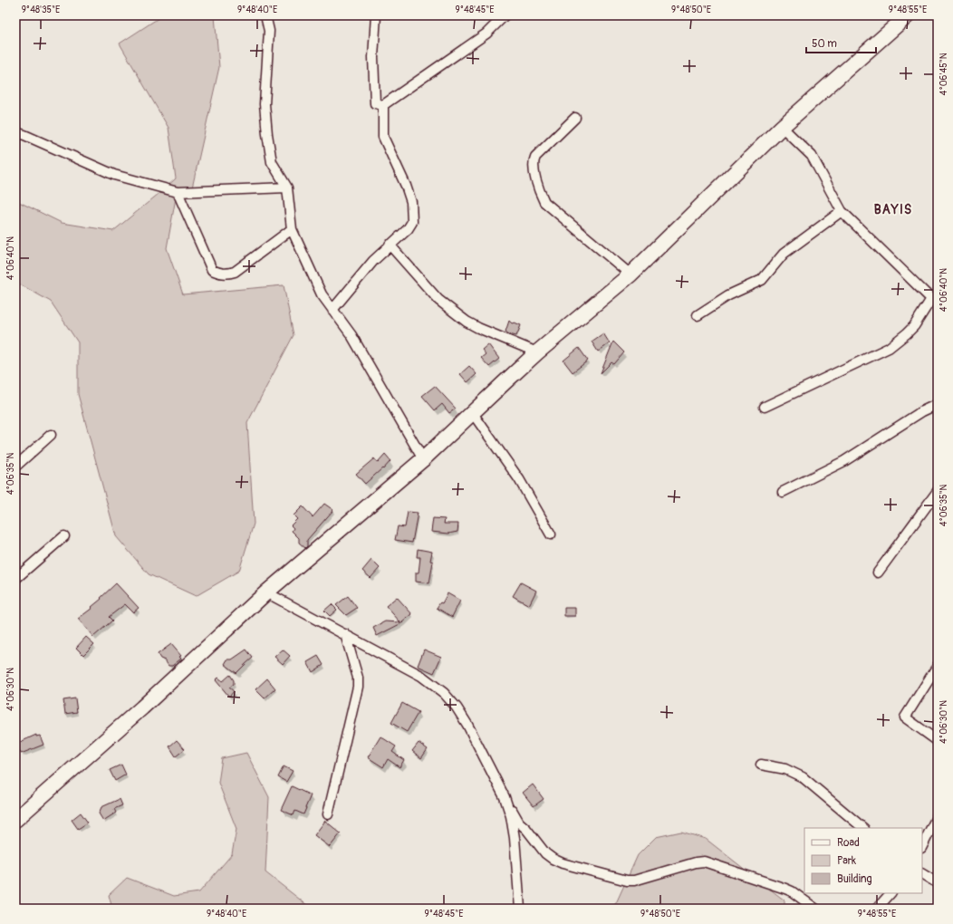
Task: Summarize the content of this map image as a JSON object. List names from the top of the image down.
{
  "districts": ["BAYIS"],
  "legend": ["Road", "Park", "Building"],
  "scale_bar": "50 m",
  "coordinates": [
    "9°48'35\"E",
    "9°48'40\"E",
    "9°48'45\"E",
    "9°48'50\"E",
    "9°48'55\"E",
    "4°06'45\"N",
    "4°06'40\"N",
    "4°06'35\"N",
    "4°06'30\"N"
  ]
}
